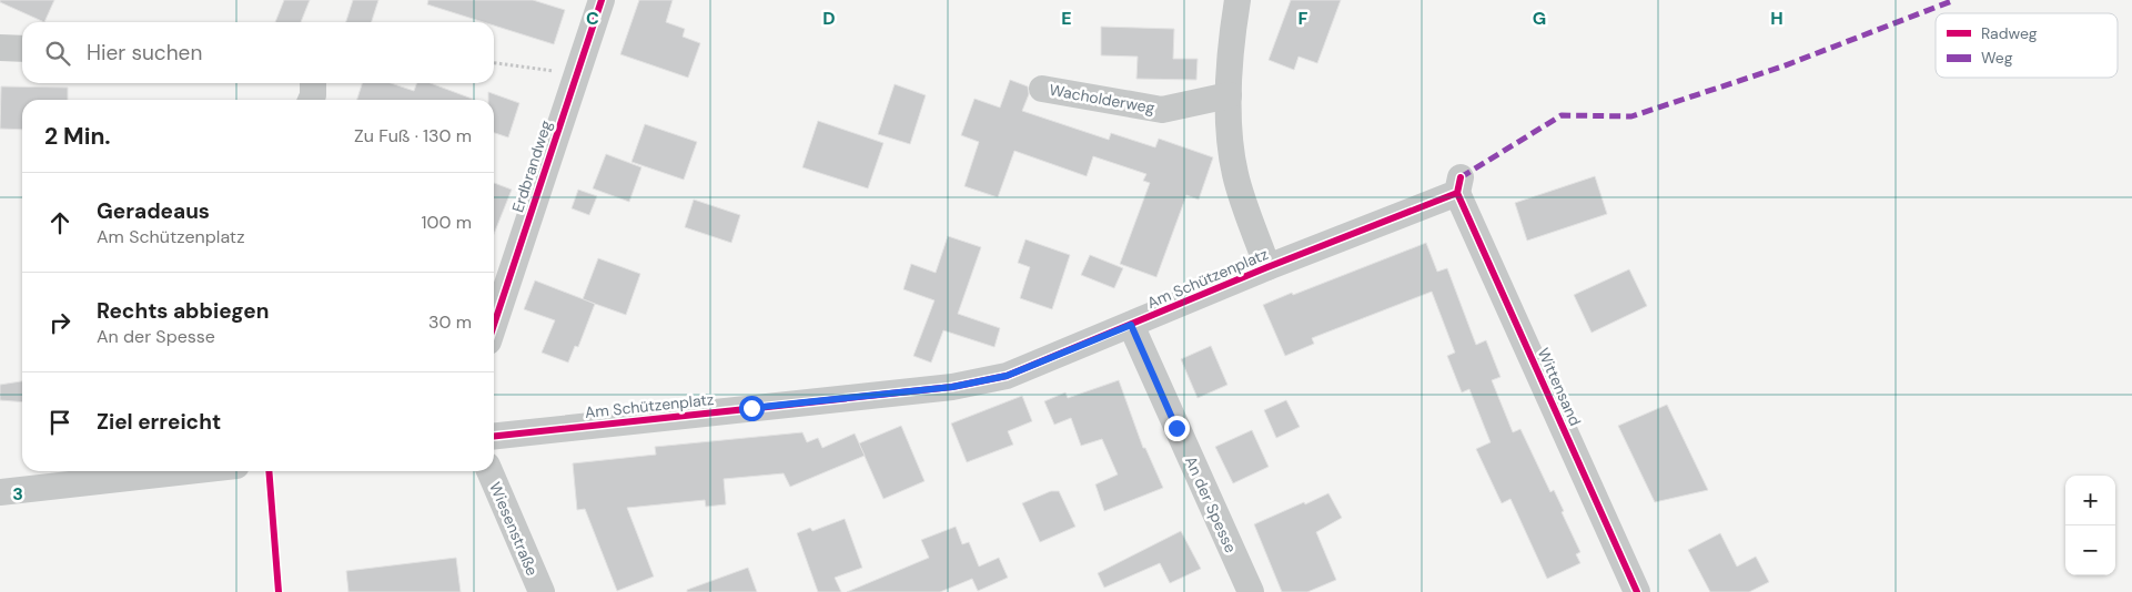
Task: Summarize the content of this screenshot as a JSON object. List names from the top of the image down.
{
  "streets": {
    "street": [
      "Wacholderweg",
      "Erdbrandweg",
      "Am Schützenplatz",
      "Wittensand",
      "An der Spesse",
      "Wiesenstraße"
    ]
  },
  "crossings": [
    ["Am Schützenplatz", "Wittensand"],
    ["Am Schützenplatz", "An der Spesse"]
  ],
  "legend": ["Radweg", "Weg"],
  "page": {
    "search": "Hier suchen",
    "heading": ["2 Min.", "Zu Fuß · 130 m"],
    "list": [
      ["Geradeaus", "Am Schützenplatz", "100 m"],
      ["Rechts abbiegen", "An der Spesse", "30 m"],
      "Ziel erreicht"
    ],
    "map_buttons": ["+", "−"]
  },
  "grid": {
    "columns": [
      "C",
      "D",
      "E",
      "F",
      "G",
      "H"
    ],
    "rows": ["3"]
  }
}
